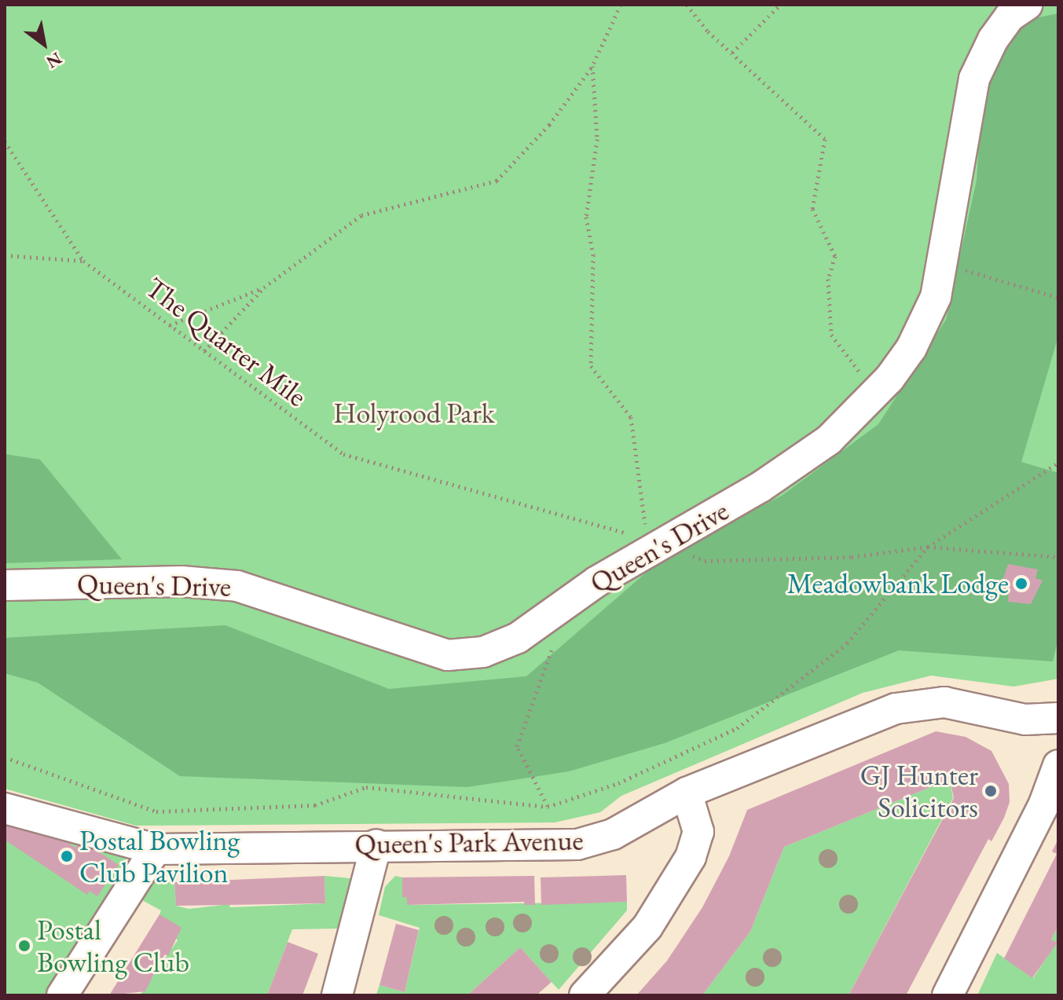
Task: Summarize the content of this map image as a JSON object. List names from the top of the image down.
{
  "streets": {
    "street": ["Queen's Drive", "Queen's Park Avenue"],
    "path": ["The Quarter Mile"]
  },
  "crossings": [
    ["The Quarter Mile", "Queen's Drive"]
  ],
  "parks": ["Holyrood Park"],
  "places": [
    "Meadowbank Lodge",
    "GJ Hunter Solicitors",
    "Postal Bowling Club Pavilion",
    "Postal Bowling Club"
  ],
  "north": "bottom right"
}
